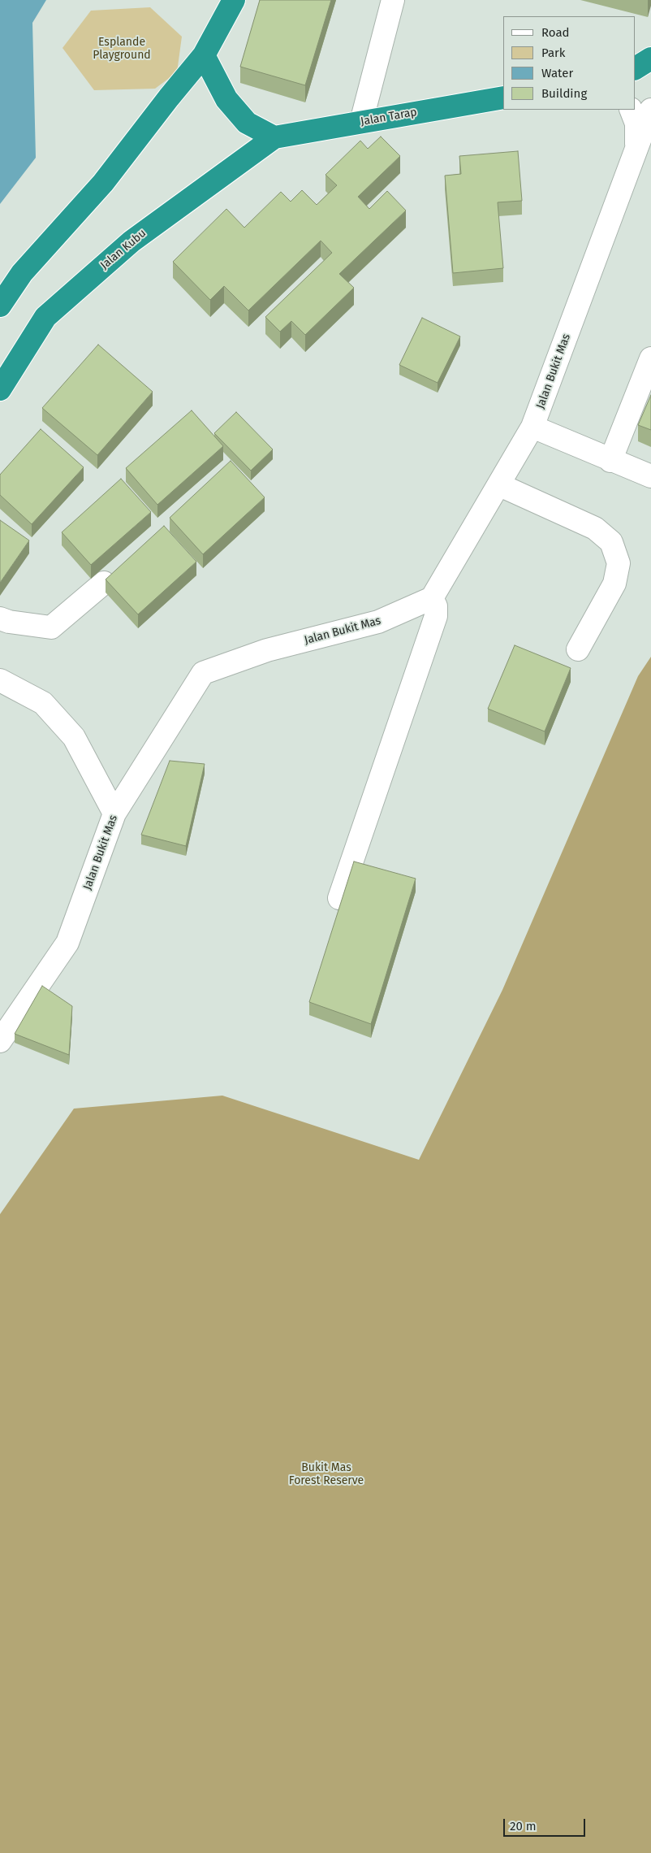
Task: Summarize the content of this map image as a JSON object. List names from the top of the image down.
{
  "streets": {
    "highway": ["Jalan Tarap", "Jalan Kubu"],
    "street": ["Jalan Bukit Mas"]
  },
  "crossings": [
    ["Jalan Tarap", "Jalan Kubu"]
  ],
  "parks": ["Esplande Playground", "Bukit Mas Forest Reserve"],
  "legend": [
    "Road",
    "Park",
    "Water",
    "Building"
  ],
  "scale_bar": "20 m"
}
